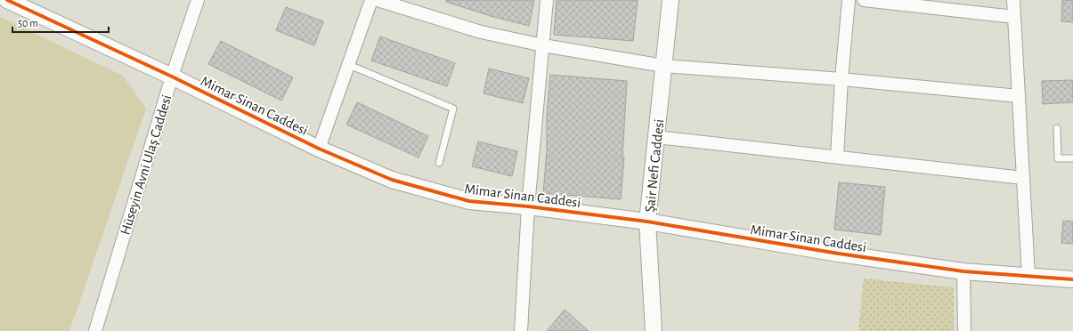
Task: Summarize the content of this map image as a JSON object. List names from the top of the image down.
{
  "streets": {
    "street": ["Mimar Sinan Caddesi", "Hüseyin Avni Ulaş Caddesi", "Şair Nefi Caddesi"]
  },
  "crossings": [
    ["Mimar Sinan Caddesi", "Hüseyin Avni Ulaş Caddesi"],
    ["Mimar Sinan Caddesi", "Şair Nefi Caddesi"]
  ],
  "scale_bar": "50 m"
}
